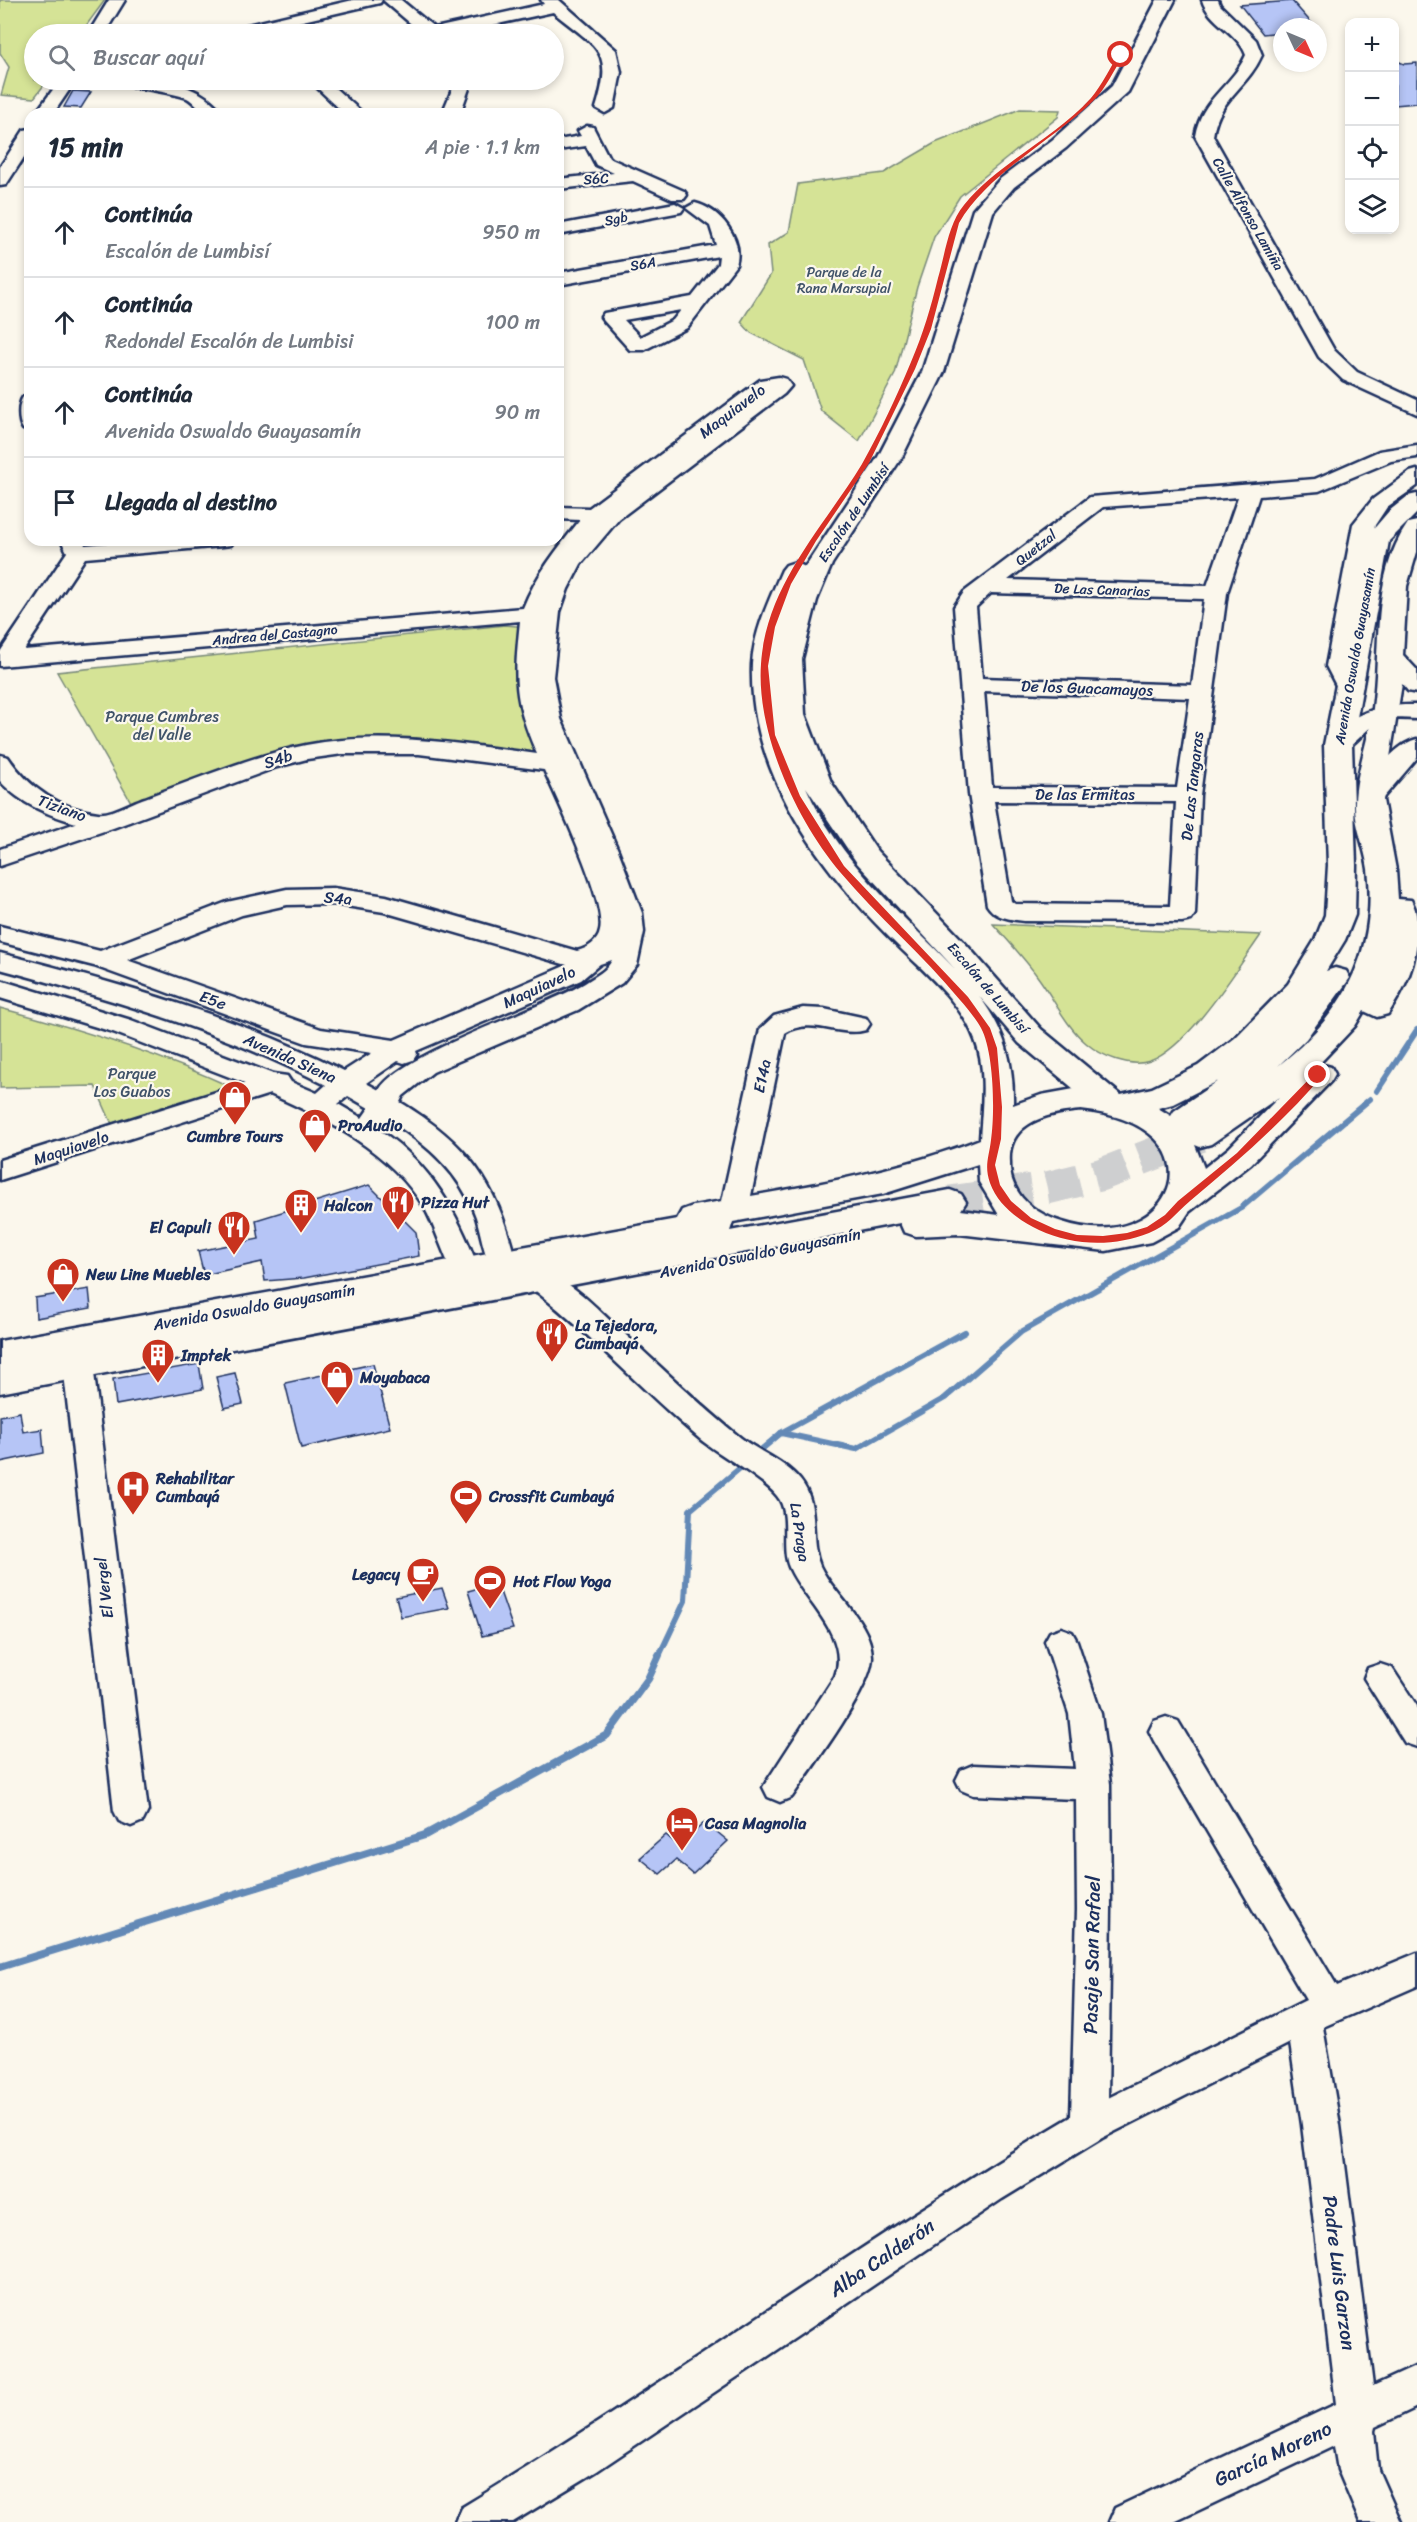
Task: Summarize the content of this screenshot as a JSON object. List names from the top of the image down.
{
  "streets": {
    "main road": ["Escalón de Lumbisí", "Avenida Oswaldo Guayasamín"],
    "street": [
      "S6C",
      "Calle Alfonso Lamiña",
      "Sgb",
      "S6A",
      "Maquiavelo",
      "Quetzal",
      "De Las Canarias",
      "Andrea del Castagno",
      "De los Guacamayos",
      "S4b",
      "De Las Tangaras",
      "De las Ermitas",
      "Tiziano",
      "S4a",
      "E5e",
      "Avenida Siena",
      "E14a",
      "La Praga",
      "El Vergel",
      "Pasaje San Rafael",
      "Alba Calderón",
      "Padre Luis Garzon",
      "García Moreno"
    ]
  },
  "crossings": [
    ["Maquiavelo", "Andrea del Castagno"],
    ["Maquiavelo", "S4b"],
    ["Maquiavelo", "S4a"],
    ["Maquiavelo", "E5e"],
    ["Maquiavelo", "Avenida Siena"],
    ["Escalón de Lumbisí", "Avenida Oswaldo Guayasamín"],
    ["Quetzal", "De Las Canarias"],
    ["Quetzal", "De los Guacamayos"],
    ["Quetzal", "De Las Tangaras"],
    ["Quetzal", "De las Ermitas"],
    ["De Las Canarias", "De Las Tangaras"],
    ["Avenida Oswaldo Guayasamín", "Avenida Siena"],
    ["Avenida Oswaldo Guayasamín", "E14a"],
    ["Avenida Oswaldo Guayasamín", "La Praga"],
    ["Avenida Oswaldo Guayasamín", "El Vergel"],
    ["De los Guacamayos", "De Las Tangaras"],
    ["S4b", "Tiziano"],
    ["De Las Tangaras", "De las Ermitas"],
    ["S4a", "E5e"],
    ["Pasaje San Rafael", "Alba Calderón"],
    ["Alba Calderón", "Padre Luis Garzon"],
    ["Padre Luis Garzon", "García Moreno"]
  ],
  "parks": ["Parque de la Rana Marsupial", "Parque Cumbres del Valle", "Parque Los Guabos"],
  "places": {
    "shop": [
      "Cumbre Tours",
      "ProAudio",
      "New Line Muebles",
      "Moyabaca"
    ],
    "restaurant": ["Pizza Hut", "El Capuli", "La Tejedora, Cumbayá"],
    "building": ["Halcon", "Imptek"],
    "hospital": ["Rehabilitar Cumbayá"],
    "sports": ["Crossfit Cumbayá", "Hot Flow Yoga"],
    "cafe": ["Legacy"],
    "hotel": ["Casa Magnolia"]
  },
  "north": "bottom right",
  "page": {
    "map_buttons": ["+", "−"],
    "search": "Buscar aquí",
    "heading": ["15 min", "A pie · 1.1 km"],
    "list": [
      ["Continúa", "Escalón de Lumbisí", "950 m"],
      ["Continúa", "Redondel Escalón de Lumbisi", "100 m"],
      ["Continúa", "Avenida Oswaldo Guayasamín", "90 m"],
      "Llegada al destino"
    ]
  }
}
